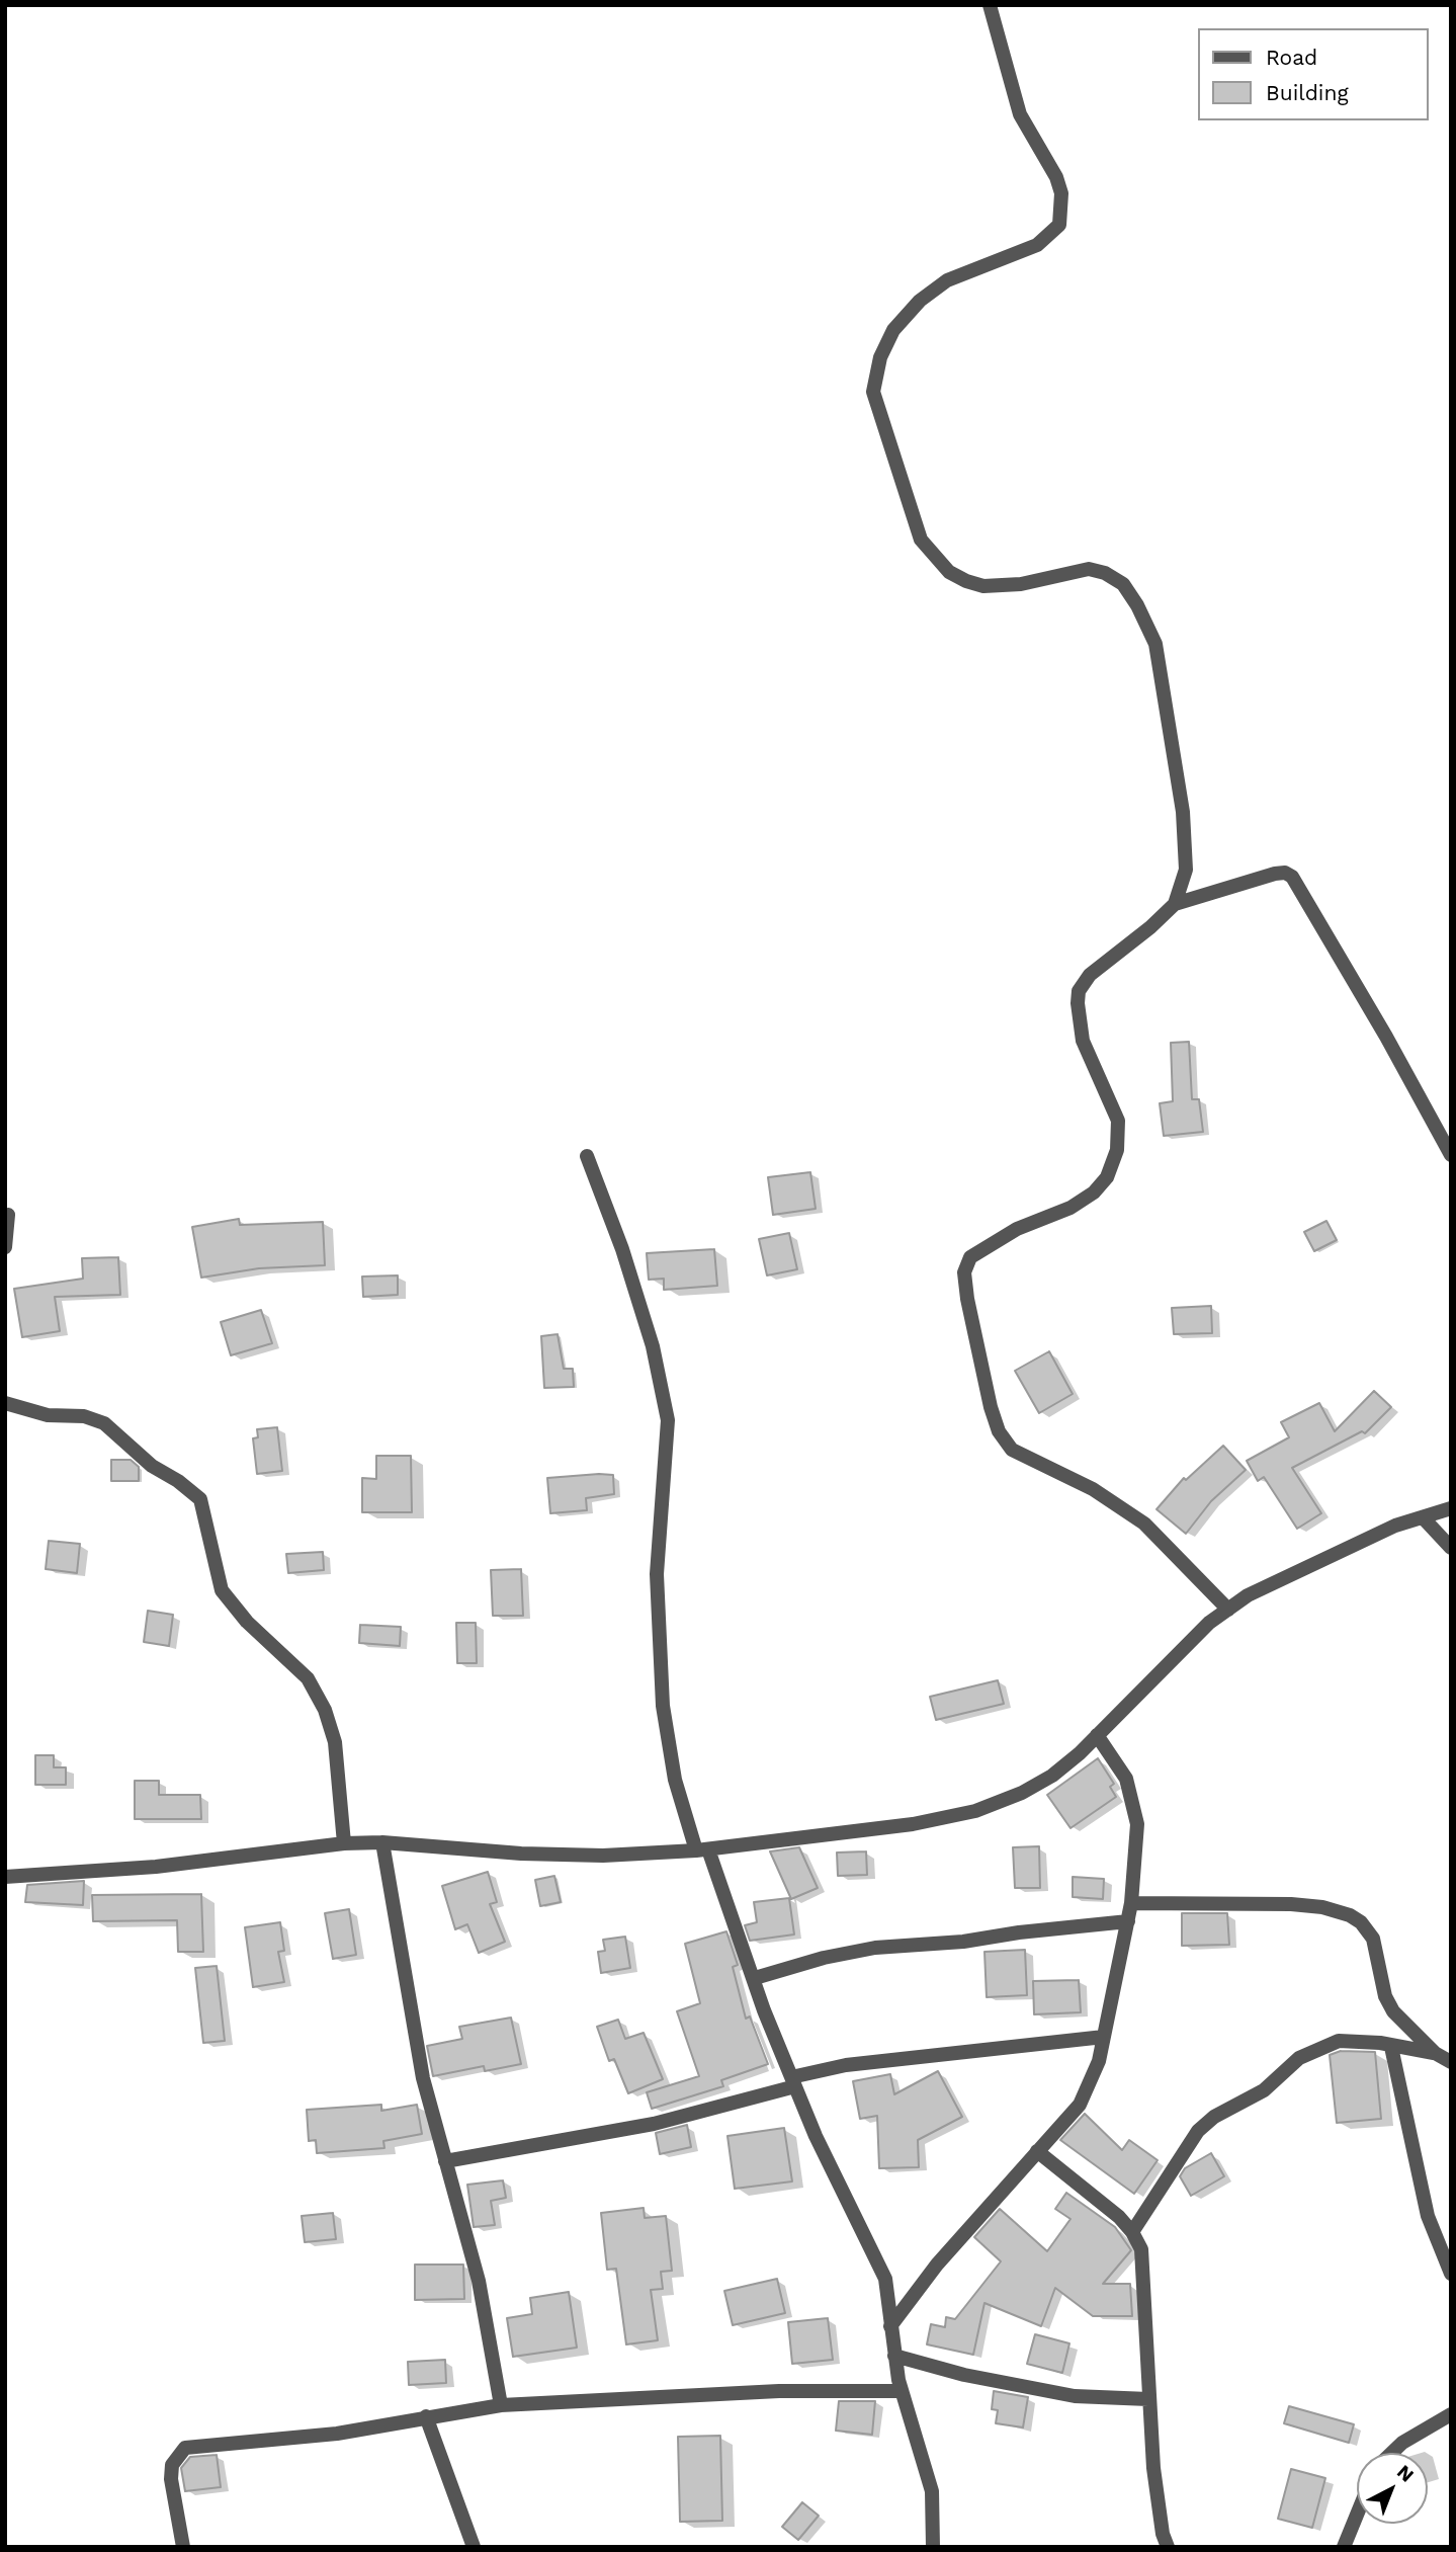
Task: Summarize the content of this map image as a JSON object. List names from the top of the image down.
{
  "legend": ["Road", "Building"],
  "north": "top right"
}
